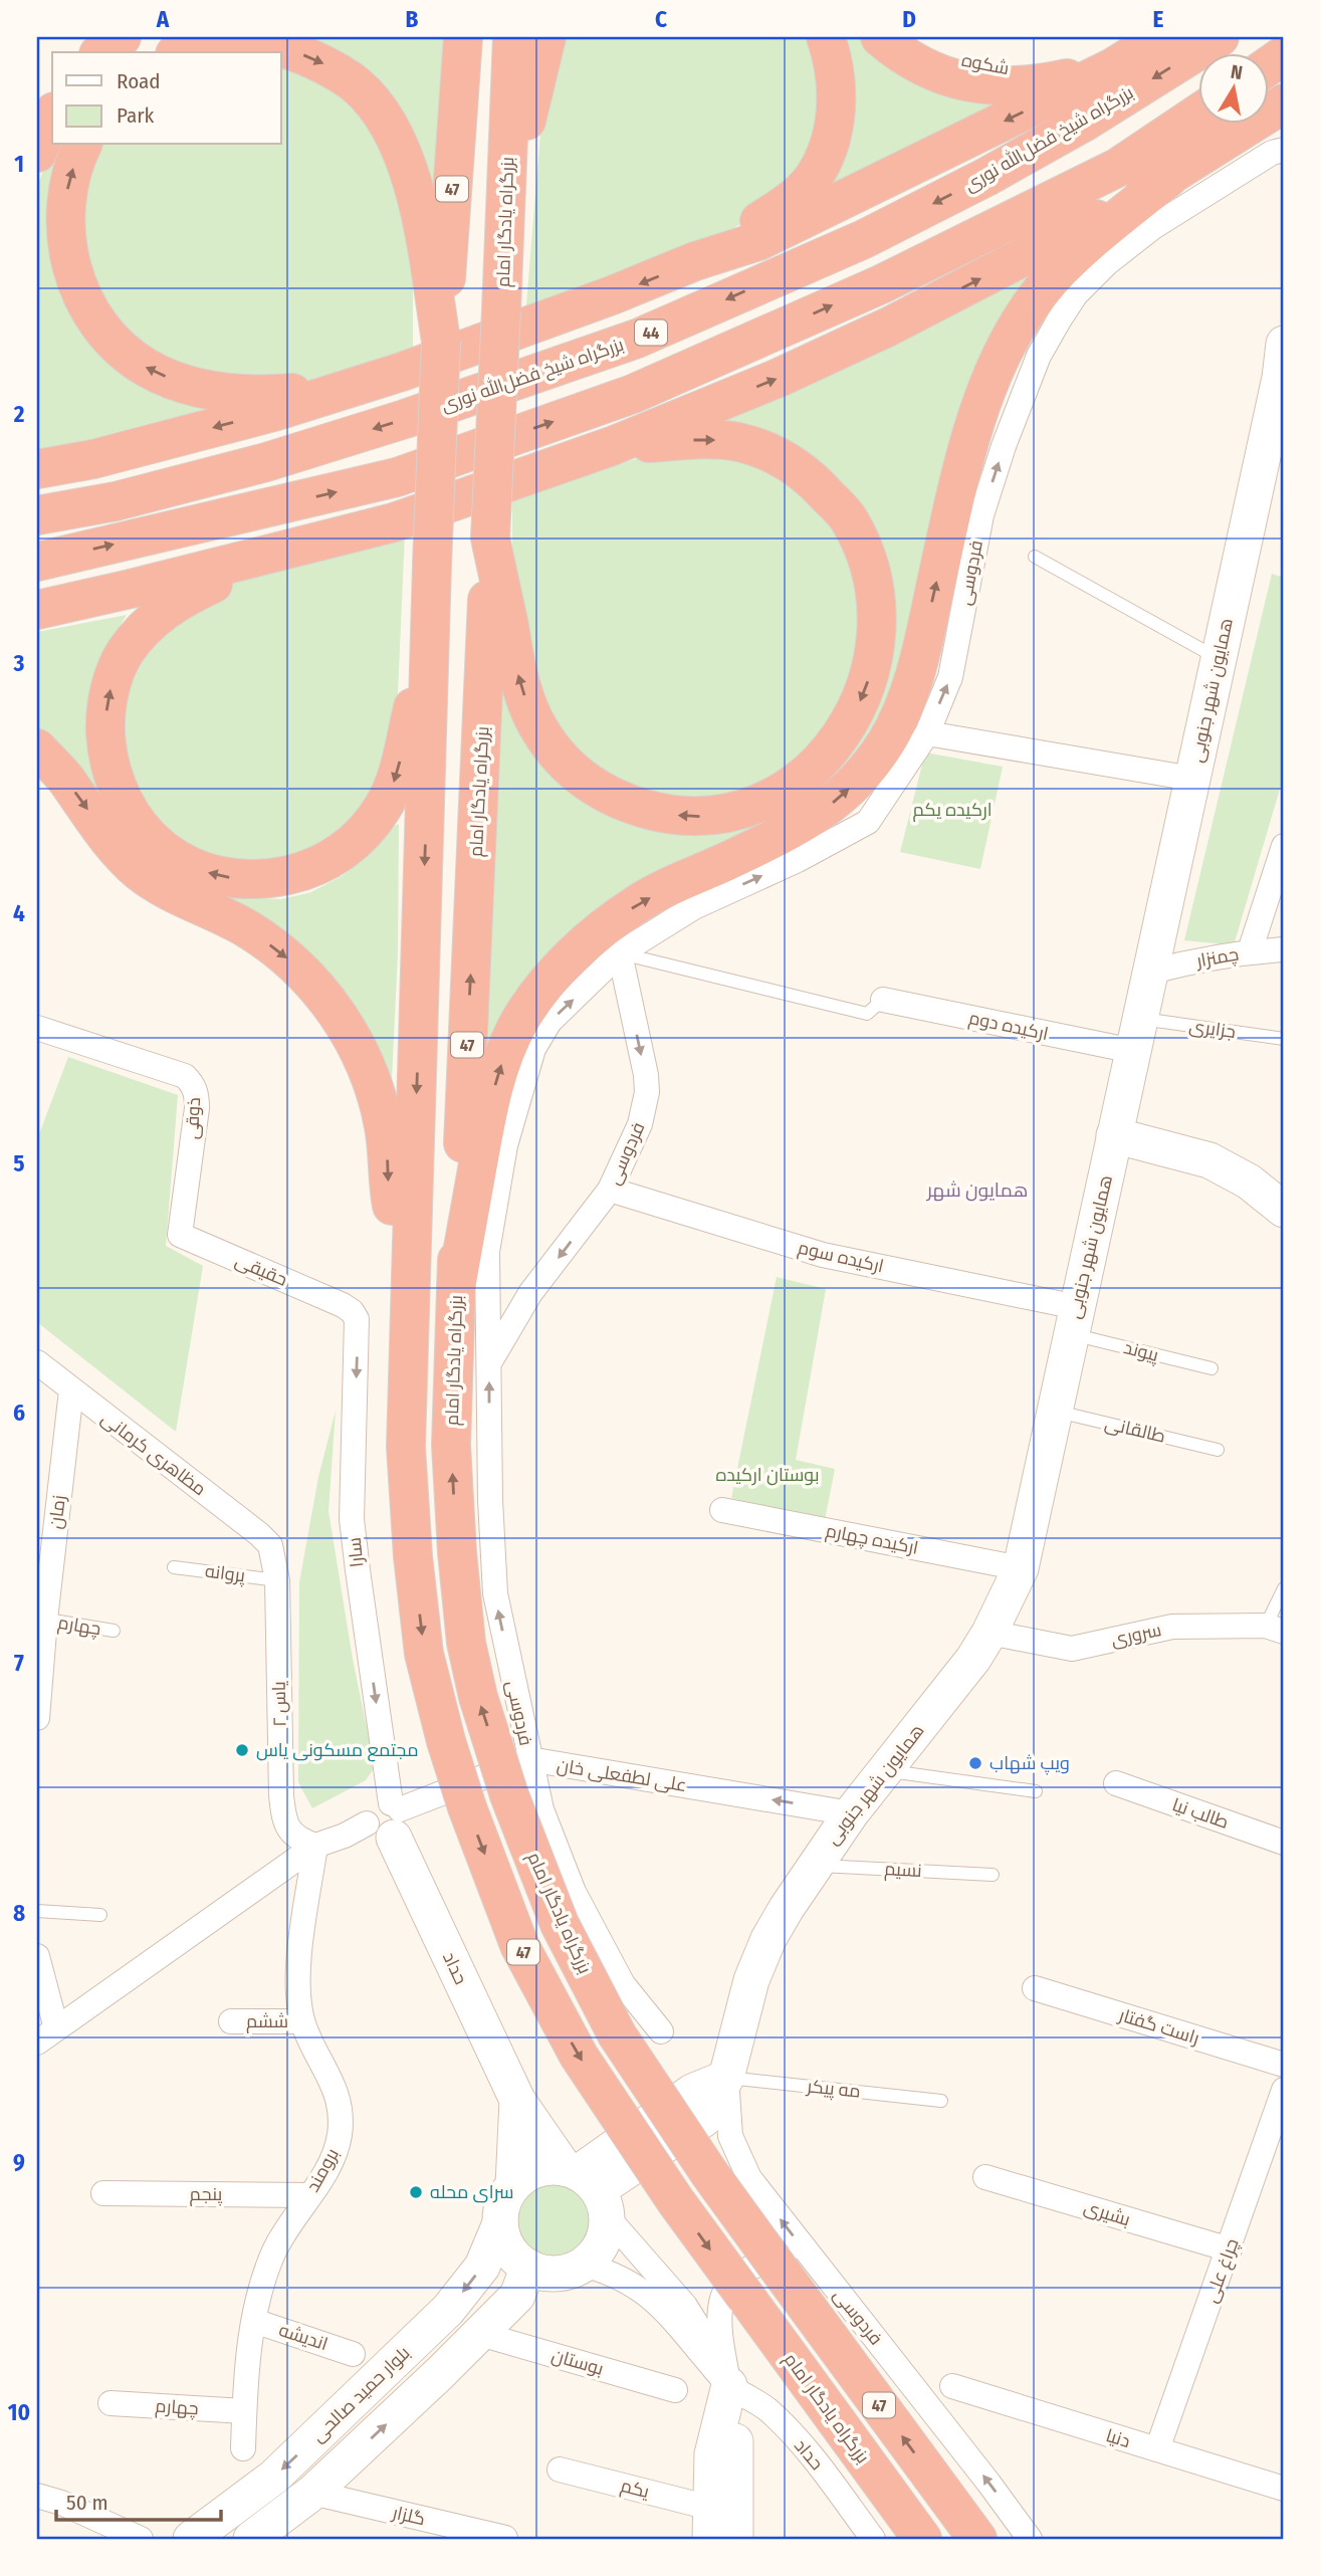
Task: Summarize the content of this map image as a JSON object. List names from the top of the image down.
{
  "streets": {
    "highway": [
      "بزرگراه شیخ فضل‌الله نوری",
      "47",
      "بزرگراه یادگار امام",
      "44"
    ],
    "street": [
      "شکوه",
      "فردوسی",
      "همایون‌ شهر جنوبی",
      "چمنزار",
      "ارکیده دوم",
      "ذوقی",
      "ارکیده سوم",
      "حقیقی",
      "مظاهری کرمانی",
      "زمان",
      "ارکیده چهارم",
      "سارا",
      "چهارم",
      "سروری",
      "یاس ۲",
      "علی لطفعلی خان",
      "طالب‌ نیا",
      "حداد",
      "ششم",
      "راست گفتار",
      "برومند",
      "پنجم",
      "بشیری",
      "چراغ‌ علی",
      "اندیشه",
      "بوستان",
      "بلوار حمید صالحی",
      "دنیا",
      "یکم",
      "گلزار"
    ],
    "lane": [
      "جزایری",
      "پیوند",
      "طالقانی",
      "پروانه",
      "نسیم",
      "مه‌ پیکر"
    ]
  },
  "crossings": [
    ["بزرگراه یادگار امام", "فردوسی"],
    ["فردوسی", "همایون‌ شهر جنوبی"],
    ["فردوسی", "ارکیده سوم"],
    ["فردوسی", "علی لطفعلی خان"],
    ["فردوسی", "مه‌ پیکر"],
    ["همایون‌ شهر جنوبی", "چمنزار"],
    ["همایون‌ شهر جنوبی", "ارکیده دوم"],
    ["همایون‌ شهر جنوبی", "جزایری"],
    ["همایون‌ شهر جنوبی", "ارکیده سوم"],
    ["همایون‌ شهر جنوبی", "پیوند"],
    ["همایون‌ شهر جنوبی", "طالقانی"],
    ["همایون‌ شهر جنوبی", "ارکیده چهارم"],
    ["همایون‌ شهر جنوبی", "سروری"],
    ["همایون‌ شهر جنوبی", "علی لطفعلی خان"],
    ["همایون‌ شهر جنوبی", "نسیم"],
    ["همایون‌ شهر جنوبی", "حداد"],
    ["همایون‌ شهر جنوبی", "مه‌ پیکر"],
    ["همایون‌ شهر جنوبی", "بلوار حمید صالحی"],
    ["ارکیده دوم", "جزایری"],
    ["ذوقی", "حقیقی"],
    ["ارکیده سوم", "پیوند"],
    ["حقیقی", "سارا"],
    ["مظاهری کرمانی", "زمان"],
    ["مظاهری کرمانی", "یاس ۲"],
    ["زمان", "چهارم"],
    ["سارا", "حداد"],
    ["پروانه", "یاس ۲"],
    ["چهارم", "برومند"],
    ["یاس ۲", "برومند"],
    ["حداد", "بلوار حمید صالحی"],
    ["ششم", "برومند"],
    ["برومند", "پنجم"],
    ["برومند", "اندیشه"],
    ["بشیری", "چراغ‌ علی"],
    ["چراغ‌ علی", "دنیا"]
  ],
  "one_way": ["سارا", "علی لطفعلی خان"],
  "districts": ["همایون شهر"],
  "parks": ["ارکیده یکم", "بوستان ارکیده"],
  "places": ["مجتمع مسکونی یاس", "ویپ شهاب", "سرای محله"],
  "legend": ["Road", "Park"],
  "scale_bar": "50 m",
  "north": "top",
  "grid": {
    "columns": [
      "A",
      "B",
      "C",
      "D",
      "E"
    ],
    "rows": [
      "1",
      "2",
      "3",
      "4",
      "5",
      "6",
      "7",
      "8",
      "9",
      "10"
    ]
  }
}
